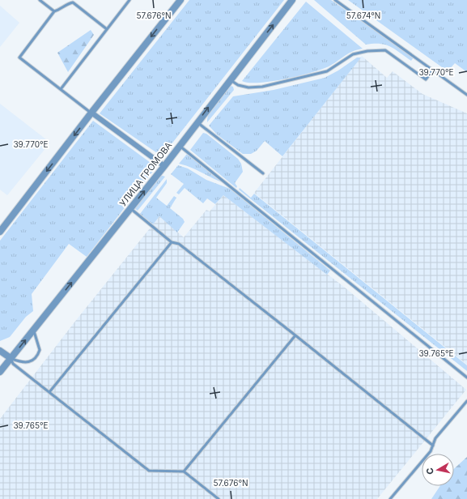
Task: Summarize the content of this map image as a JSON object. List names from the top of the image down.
{
  "streets": {
    "street": ["УЛИЦА ГРОМОВА"]
  },
  "one_way": ["УЛИЦА ГРОМОВА"],
  "north": "left",
  "coordinates": [
    "57.676°N",
    "57.674°N",
    "39.770°E",
    "39.765°E"
  ]
}
